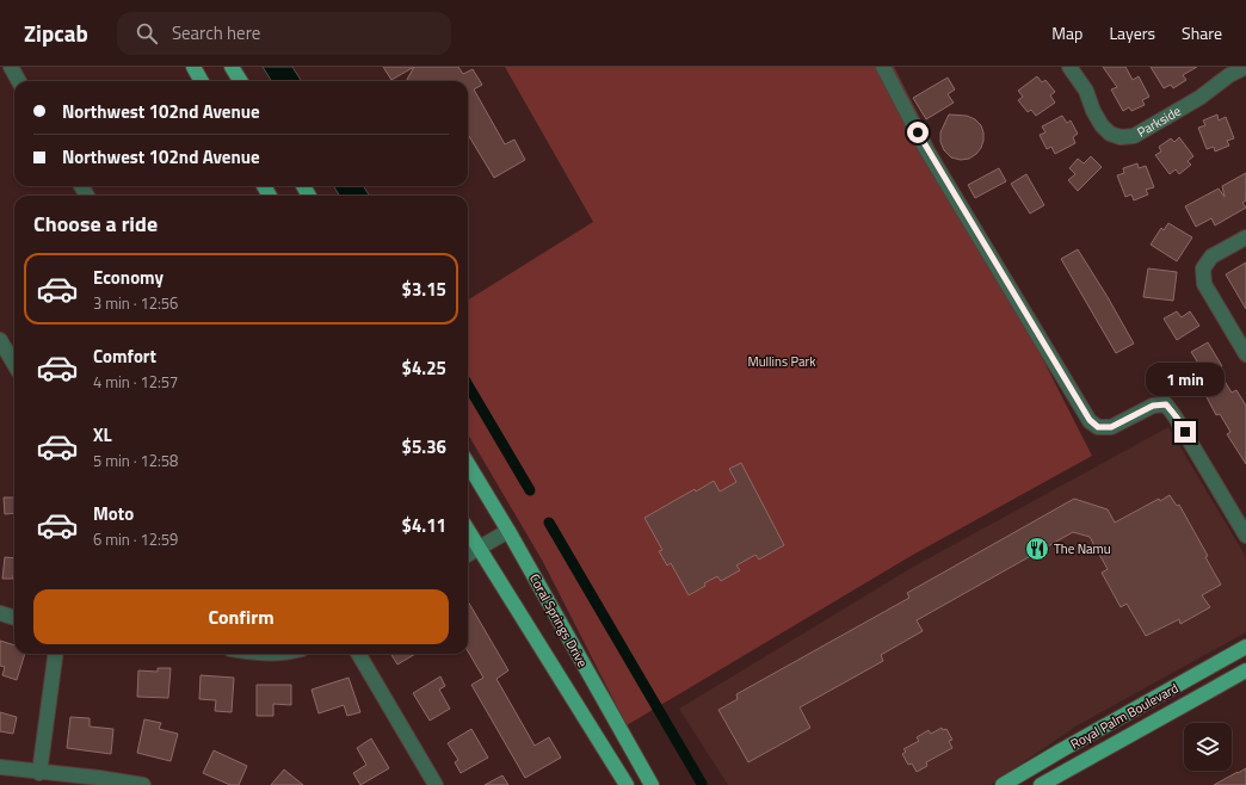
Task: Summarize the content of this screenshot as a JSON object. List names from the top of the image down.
{
  "streets": {
    "main road": ["Coral Springs Drive", "Royal Palm Boulevard"],
    "street": ["Parkside"]
  },
  "parks": ["Mullins Park"],
  "places": {
    "restaurant": ["The Namu"]
  },
  "page": {
    "header": "Zipcab",
    "search": "Search here",
    "nav": ["Map", "Layers", "Share"],
    "banner": ["Northwest 102nd Avenue", "Northwest 102nd Avenue"],
    "heading": "Choose a ride",
    "list": [
      {
        "name": "Economy",
        "note": "3 min · 12:56",
        "value": "$3.15"
      },
      {
        "name": "Comfort",
        "note": "4 min · 12:57",
        "value": "$4.25"
      },
      {
        "name": "XL",
        "note": "5 min · 12:58",
        "value": "$5.36"
      },
      {
        "name": "Moto",
        "note": "6 min · 12:59",
        "value": "$4.11"
      }
    ],
    "bubble": "1 min",
    "buttons": "Confirm"
  }
}
